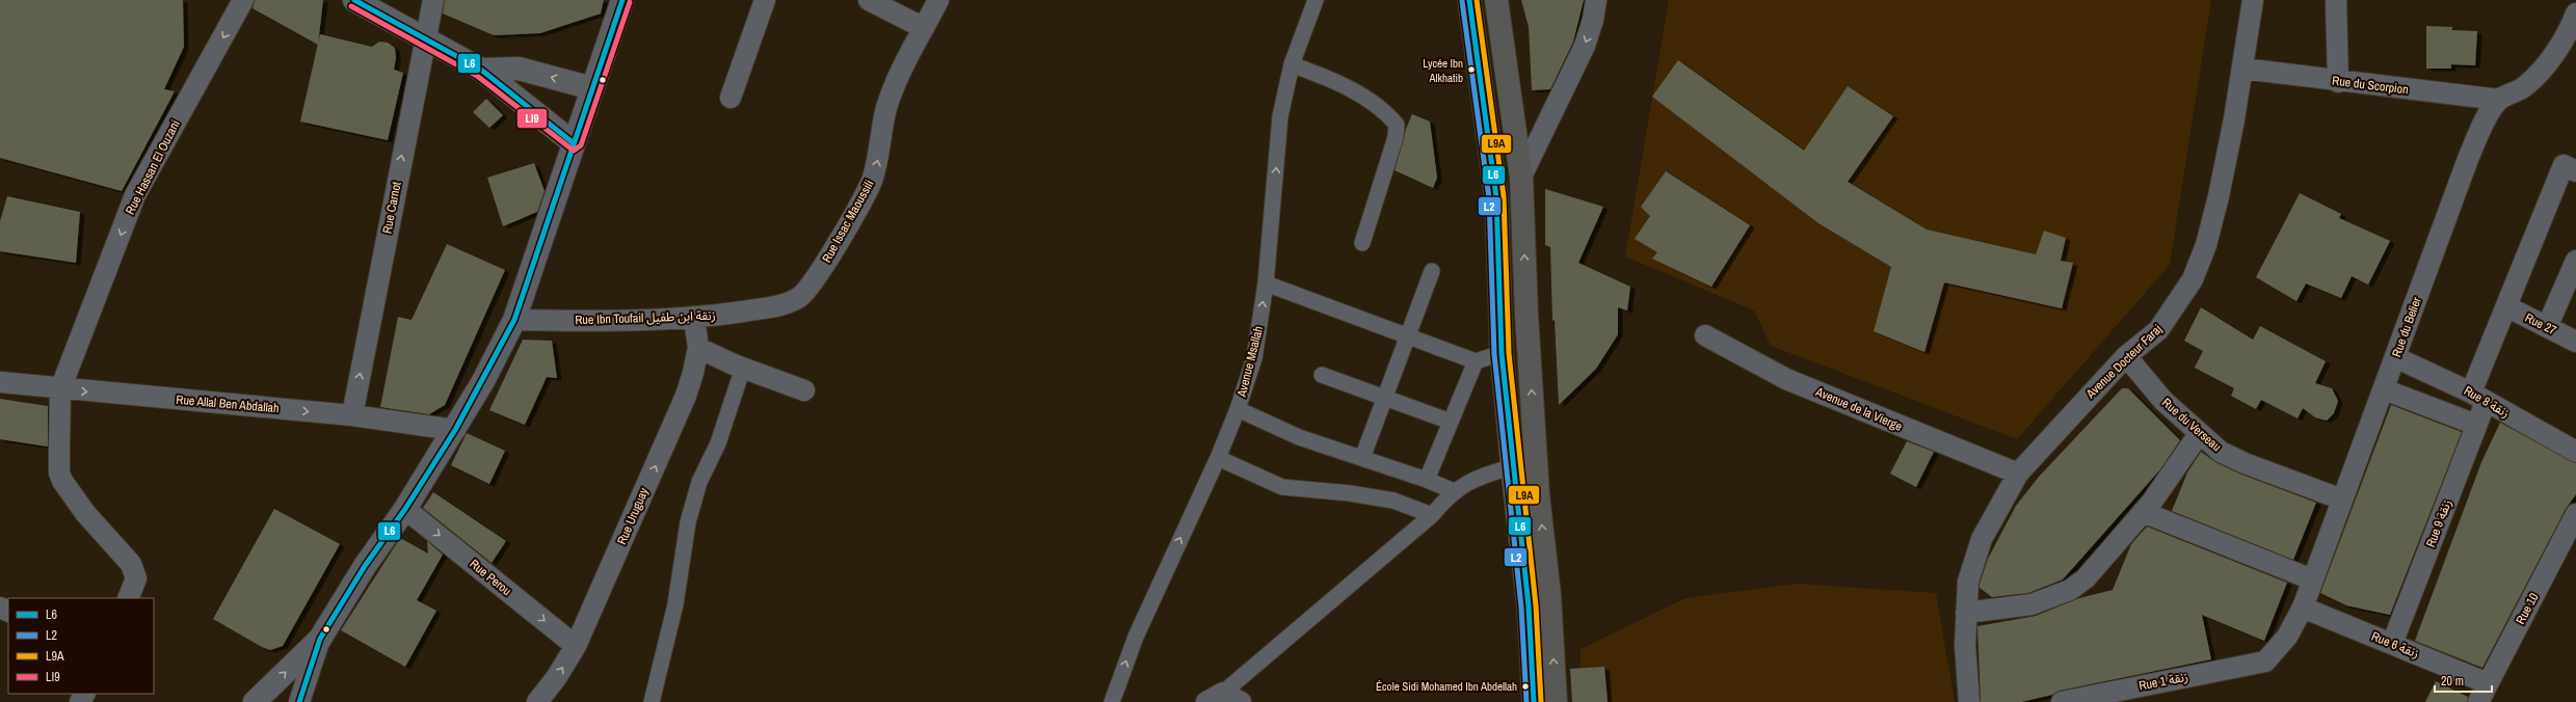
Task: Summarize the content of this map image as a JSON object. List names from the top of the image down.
{
  "streets": {
    "street": [
      "Rue du Scorpion",
      "Rue Hassan El Ouzani",
      "Rue Carnot",
      "Rue Issac Maoussili",
      "Rue Ibn Toufail زنقة ابن طفيل",
      "Rue 27",
      "Rue du Belier",
      "Avenue Msallah",
      "Avenue Docteur Faraj",
      "Rue 8 زنقة",
      "Rue Allal Ben Abdallah",
      "Avenue de la Vierge",
      "Rue du Verseau",
      "Rue Uruguay",
      "Rue 9 زنقة",
      "Rue Perou",
      "Rue 10",
      "Rue 6 زنقة",
      "Rue 1 زنقة"
    ]
  },
  "crossings": [
    ["Rue du Scorpion", "Rue du Belier"],
    ["Rue du Scorpion", "Avenue Docteur Faraj"],
    ["Rue Hassan El Ouzani", "Rue Allal Ben Abdallah"],
    ["Rue Carnot", "Rue Allal Ben Abdallah"],
    ["Rue Issac Maoussili", "Rue Ibn Toufail زنقة ابن طفيل"],
    ["Rue Ibn Toufail زنقة ابن طفيل", "Rue Uruguay"],
    ["Rue 27", "Rue 9 زنقة"],
    ["Rue du Belier", "Rue 8 زنقة"],
    ["Rue du Belier", "Rue du Verseau"],
    ["Rue du Belier", "Rue 6 زنقة"],
    ["Rue du Belier", "Rue 1 زنقة"],
    ["Avenue Docteur Faraj", "Avenue de la Vierge"],
    ["Avenue Docteur Faraj", "Rue du Verseau"],
    ["Rue 8 زنقة", "Rue 9 زنقة"],
    ["Rue Uruguay", "Rue Perou"],
    ["Rue 9 زنقة", "Rue 6 زنقة"],
    ["Rue 10", "Rue 6 زنقة"]
  ],
  "one_way": [
    "Rue Hassan El Ouzani",
    "Avenue Msallah",
    "Rue Allal Ben Abdallah",
    "Rue Perou"
  ],
  "places": ["Lycée Ibn Alkhatib", "École Sidi Mohamed Ibn Abdellah"],
  "lines": [
    "transit line L6",
    "transit line L9A",
    "transit line L2",
    "transit line LI9"
  ],
  "legend": [
    "L6",
    "L2",
    "L9A",
    "LI9"
  ],
  "scale_bar": "20 m"
}
